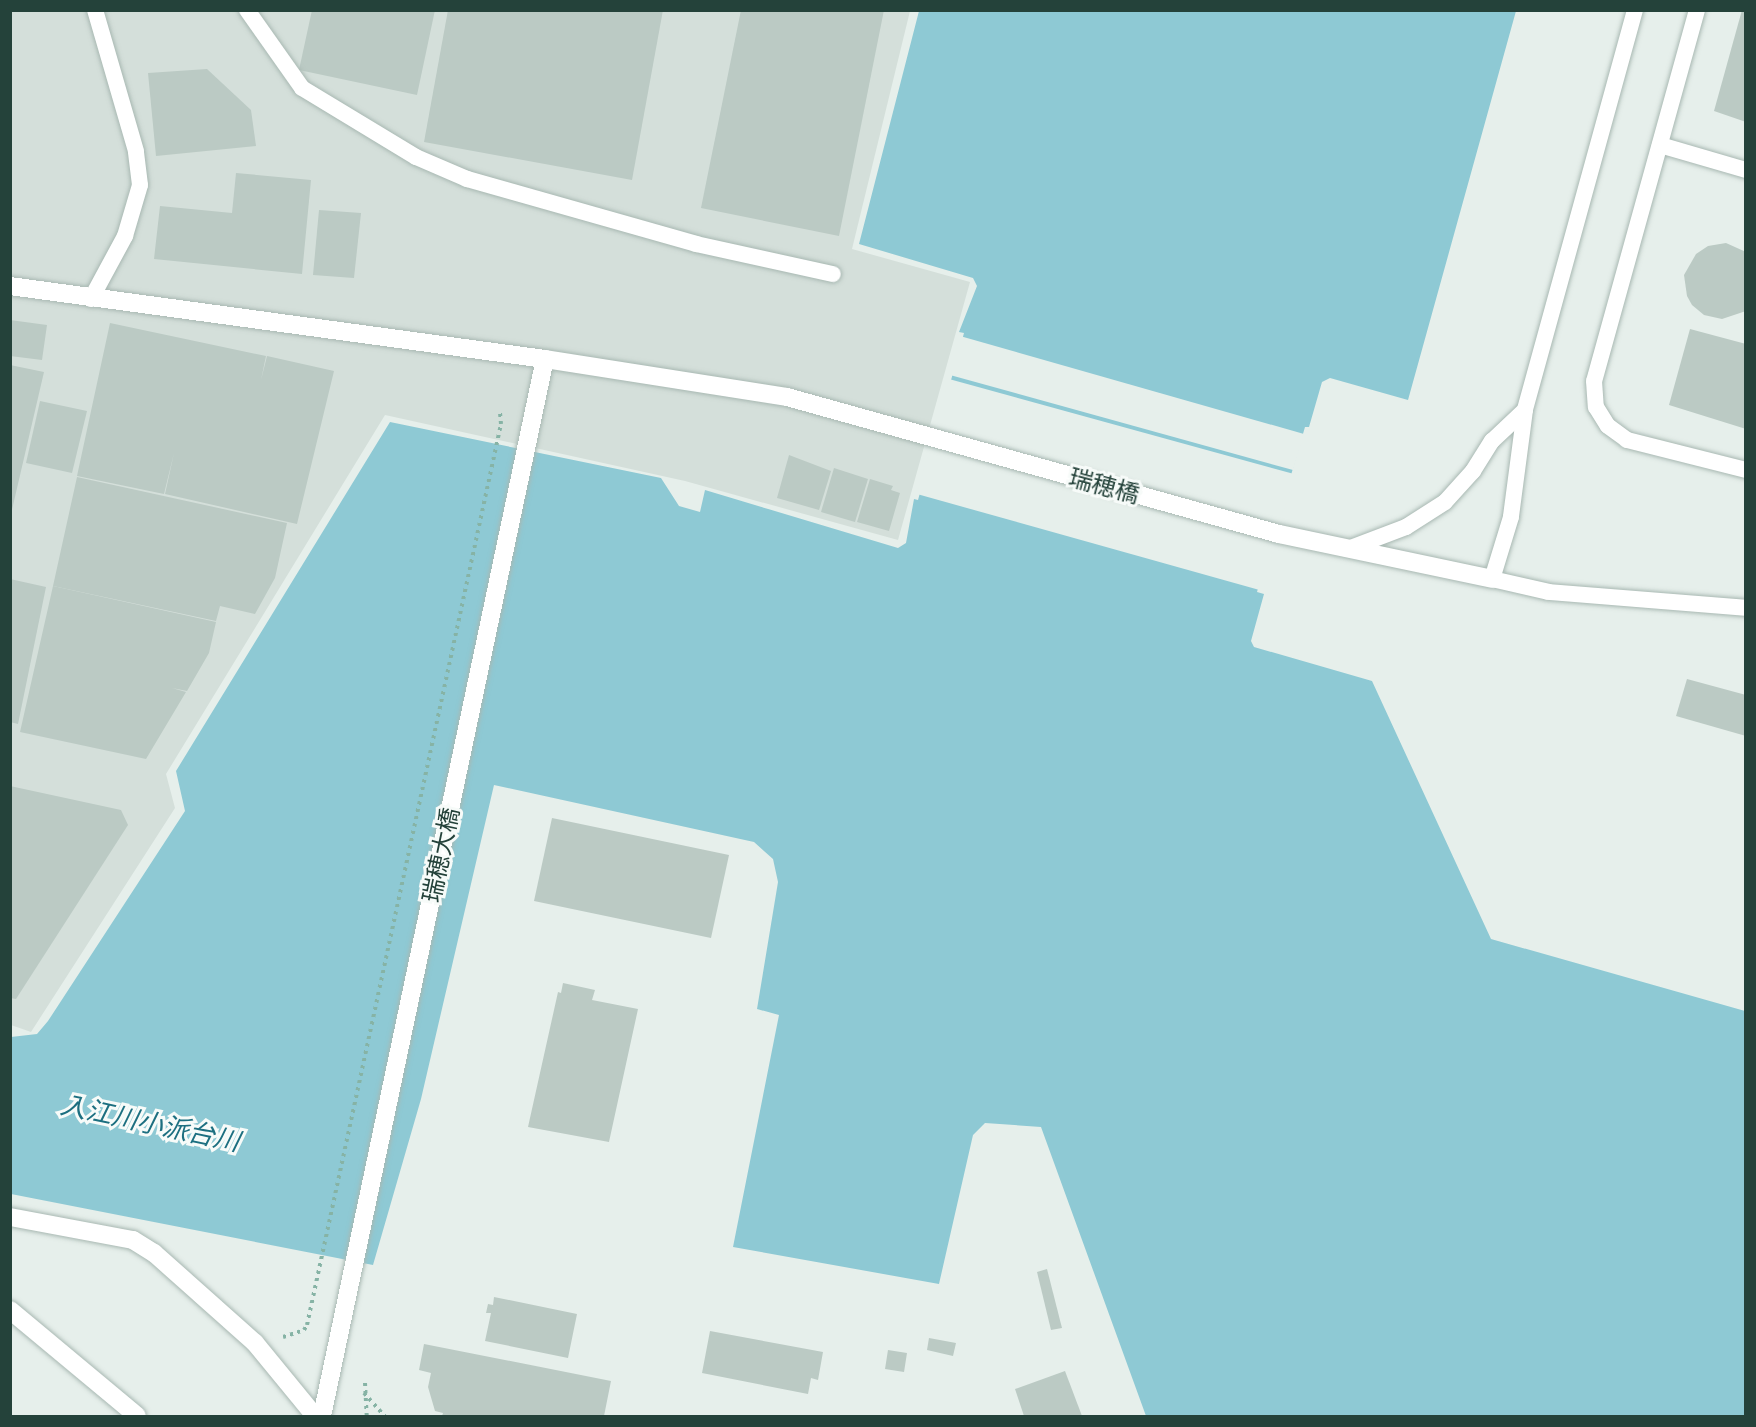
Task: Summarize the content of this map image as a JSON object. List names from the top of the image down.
{
  "streets": {
    "street": ["瑞穂橋", "瑞穂大橋"]
  },
  "crossings": [
    ["瑞穂橋", "瑞穂大橋"]
  ],
  "water": ["入江川小派台川"]
}
